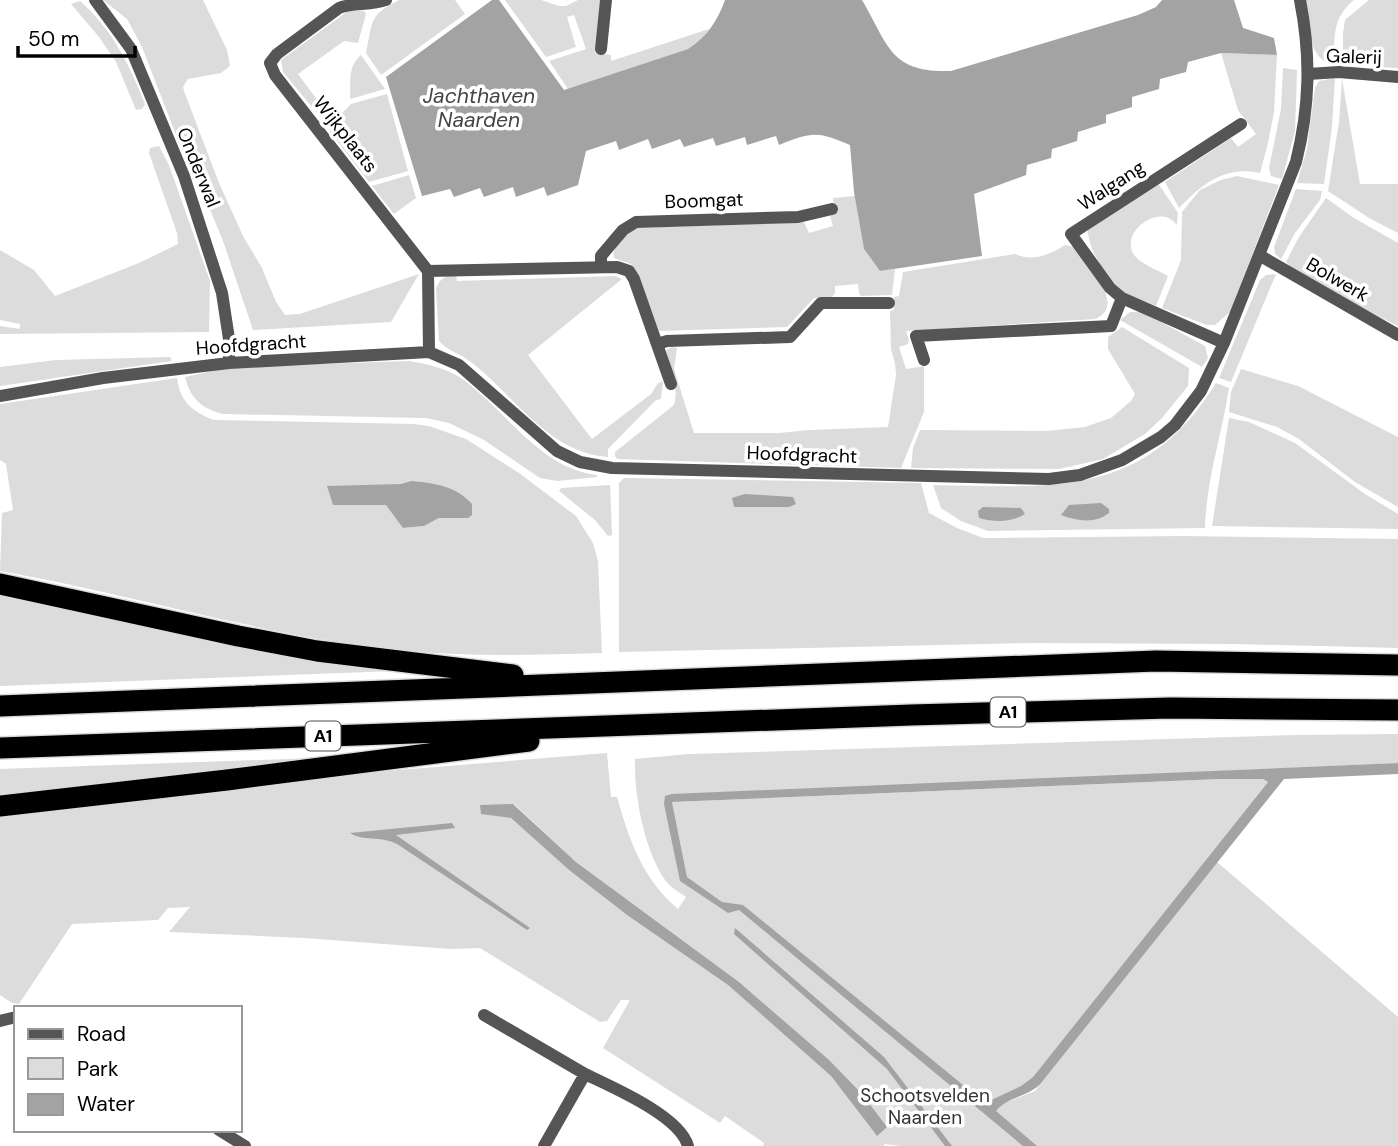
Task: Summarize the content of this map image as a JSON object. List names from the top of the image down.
{
  "streets": {
    "highway": ["A1"],
    "street": [
      "Galerij",
      "Wijkplaats",
      "Onderwal",
      "Walgang",
      "Boomgat",
      "Bolwerk",
      "Hoofdgracht"
    ]
  },
  "crossings": [
    ["Galerij", "Hoofdgracht"],
    ["Onderwal", "Hoofdgracht"],
    ["Walgang", "Hoofdgracht"],
    ["Bolwerk", "Hoofdgracht"]
  ],
  "water": ["Jachthaven Naarden"],
  "parks": ["Schootsvelden Naarden"],
  "legend": ["Road", "Park", "Water"],
  "scale_bar": "50 m"
}
